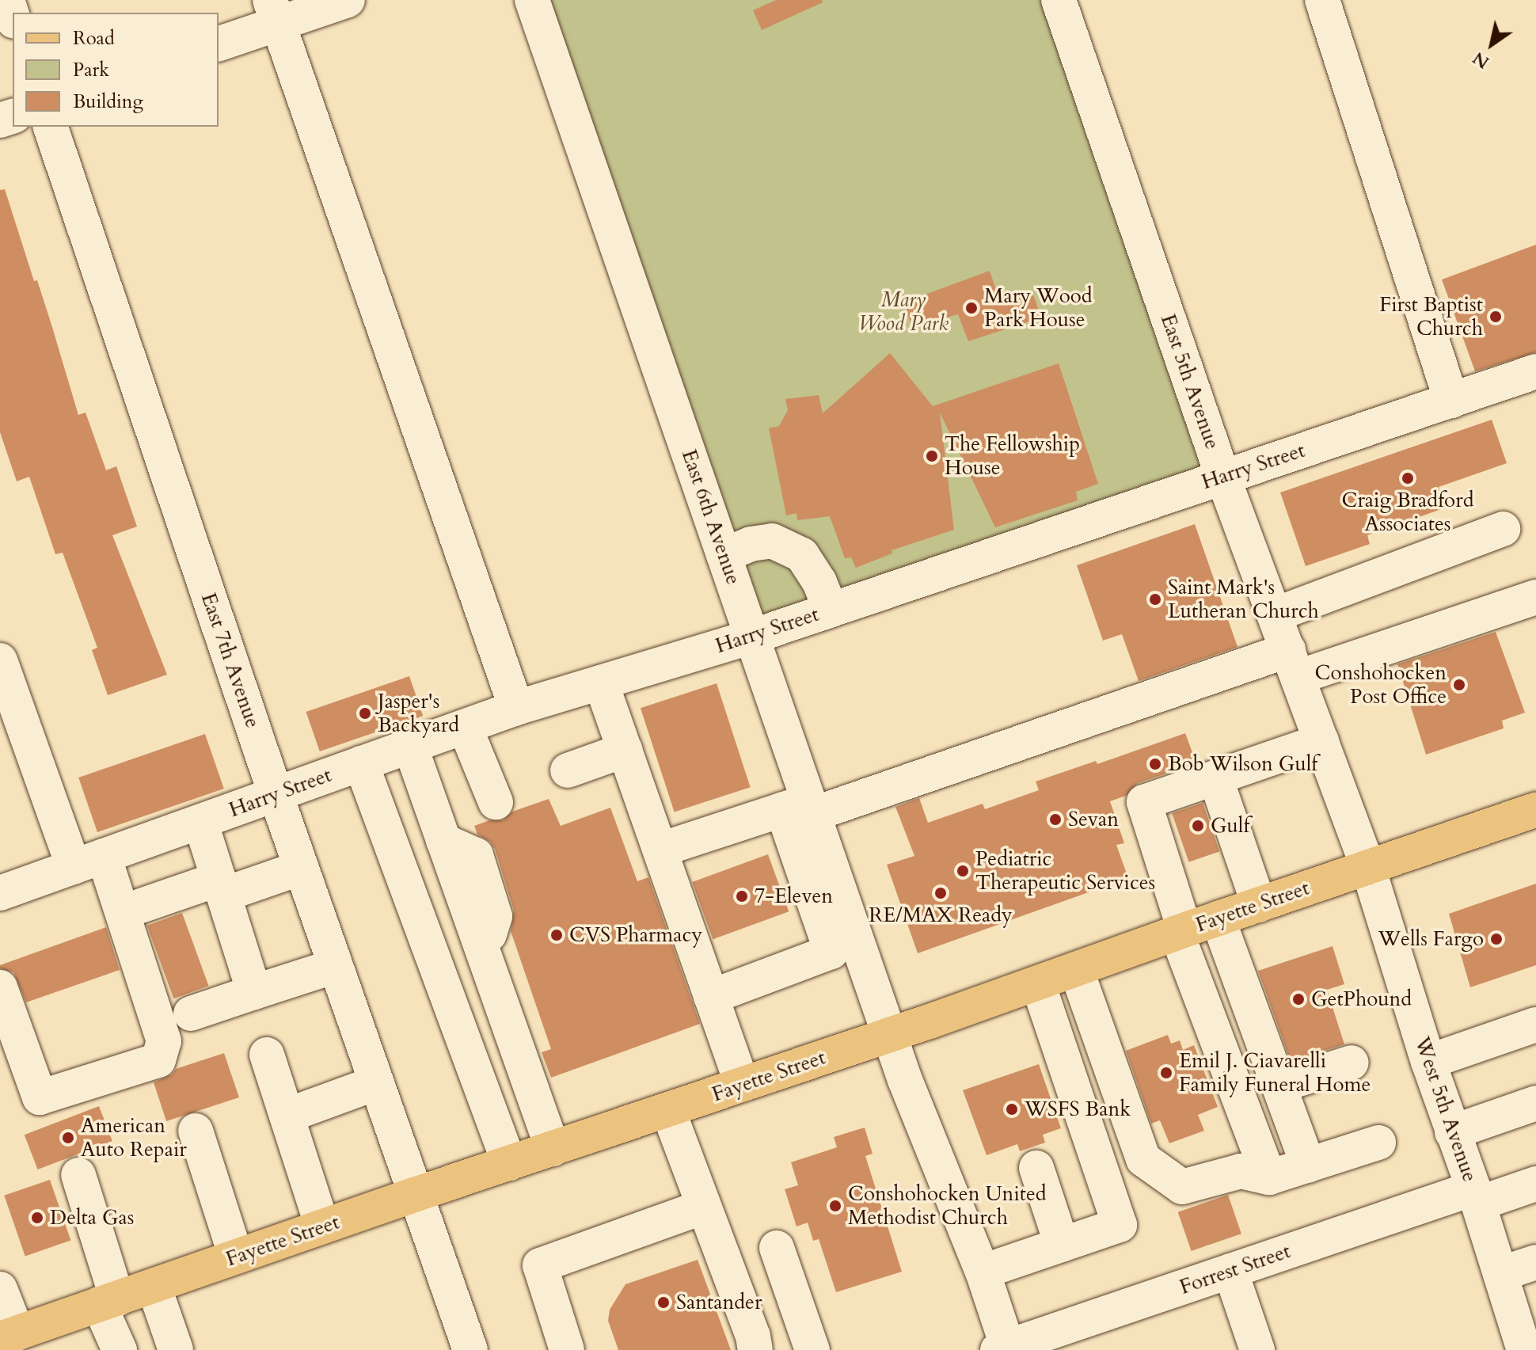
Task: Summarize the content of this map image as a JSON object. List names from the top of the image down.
{
  "streets": {
    "main road": ["Fayette Street"],
    "street": [
      "East 5th Avenue",
      "Harry Street",
      "East 6th Avenue",
      "East 7th Avenue",
      "West 5th Avenue",
      "Forrest Street"
    ]
  },
  "crossings": [
    ["East 5th Avenue", "Harry Street"],
    ["East 5th Avenue", "Fayette Street"],
    ["East 5th Avenue", "West 5th Avenue"],
    ["Harry Street", "East 6th Avenue"],
    ["Harry Street", "East 7th Avenue"],
    ["East 6th Avenue", "Fayette Street"],
    ["East 6th Avenue", "Forrest Street"],
    ["East 7th Avenue", "Fayette Street"],
    ["Fayette Street", "West 5th Avenue"],
    ["West 5th Avenue", "Forrest Street"]
  ],
  "parks": ["Mary Wood Park"],
  "places": [
    "Mary Wood Park House",
    "First Baptist Church",
    "The Fellowship House",
    "Craig Bradford Associates",
    "Saint Mark's Lutheran Church",
    "Conshohocken Post Office",
    "Jasper's Backyard",
    "Bob Wilson Gulf",
    "Sevan",
    "Gulf",
    "Pediatric Therapeutic Services",
    "RE/MAX Ready",
    "7-Eleven",
    "CVS Pharmacy",
    "Wells Fargo",
    "GetPhound",
    "Emil J. Ciavarelli Family Funeral Home",
    "WSFS Bank",
    "American Auto Repair",
    "Conshohocken United Methodist Church",
    "Delta Gas",
    "Santander"
  ],
  "legend": ["Road", "Park", "Building"],
  "north": "bottom left"
}
